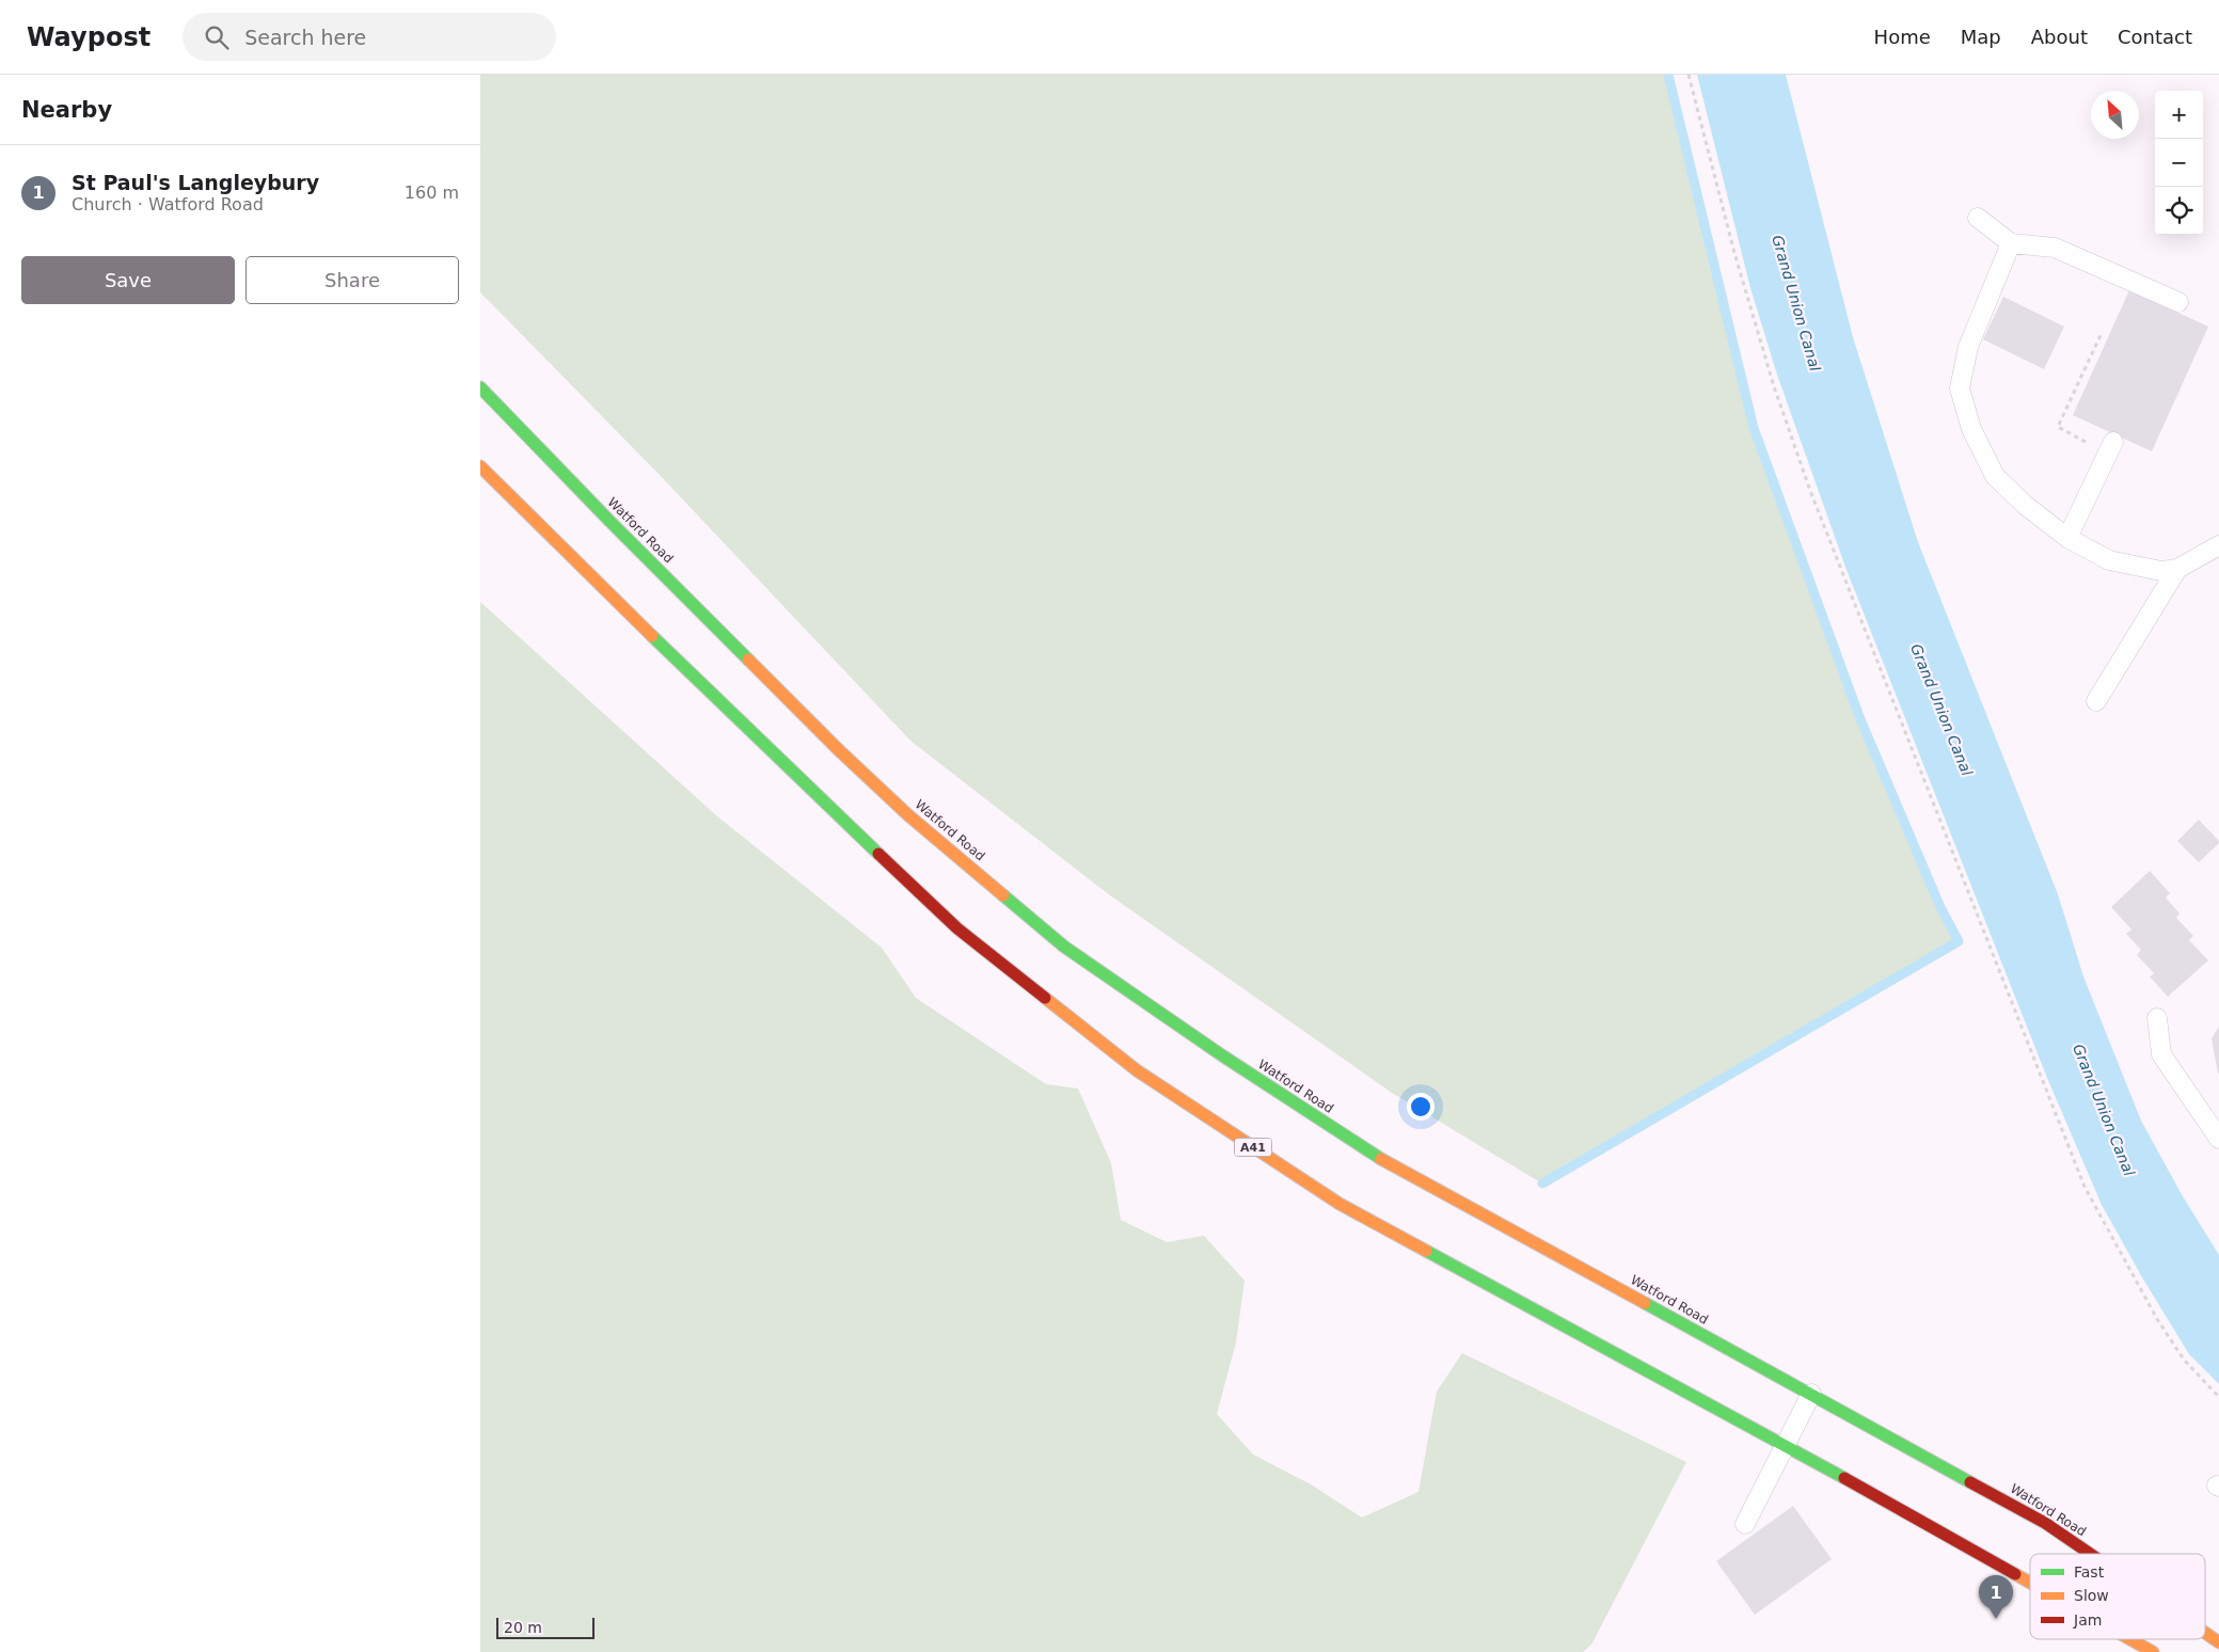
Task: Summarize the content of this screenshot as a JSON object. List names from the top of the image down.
{
  "streets": {
    "highway": ["Watford Road", "A41"]
  },
  "water": ["Grand Union Canal"],
  "legend": ["Fast", "Slow", "Jam"],
  "scale_bar": "20 m",
  "north": "top left",
  "page": {
    "header": "Waypost",
    "search": "Search here",
    "nav": [
      "Home",
      "Map",
      "About",
      "Contact"
    ],
    "heading": "Nearby",
    "map_buttons": ["+", "−"],
    "list": [
      {
        "mark": "1",
        "name": "St Paul's Langleybury",
        "note": "Church · Watford Road",
        "value": "160 m"
      }
    ],
    "buttons": ["Save", "Share"],
    "pins": "1",
    "scale": "20 m"
  }
}
